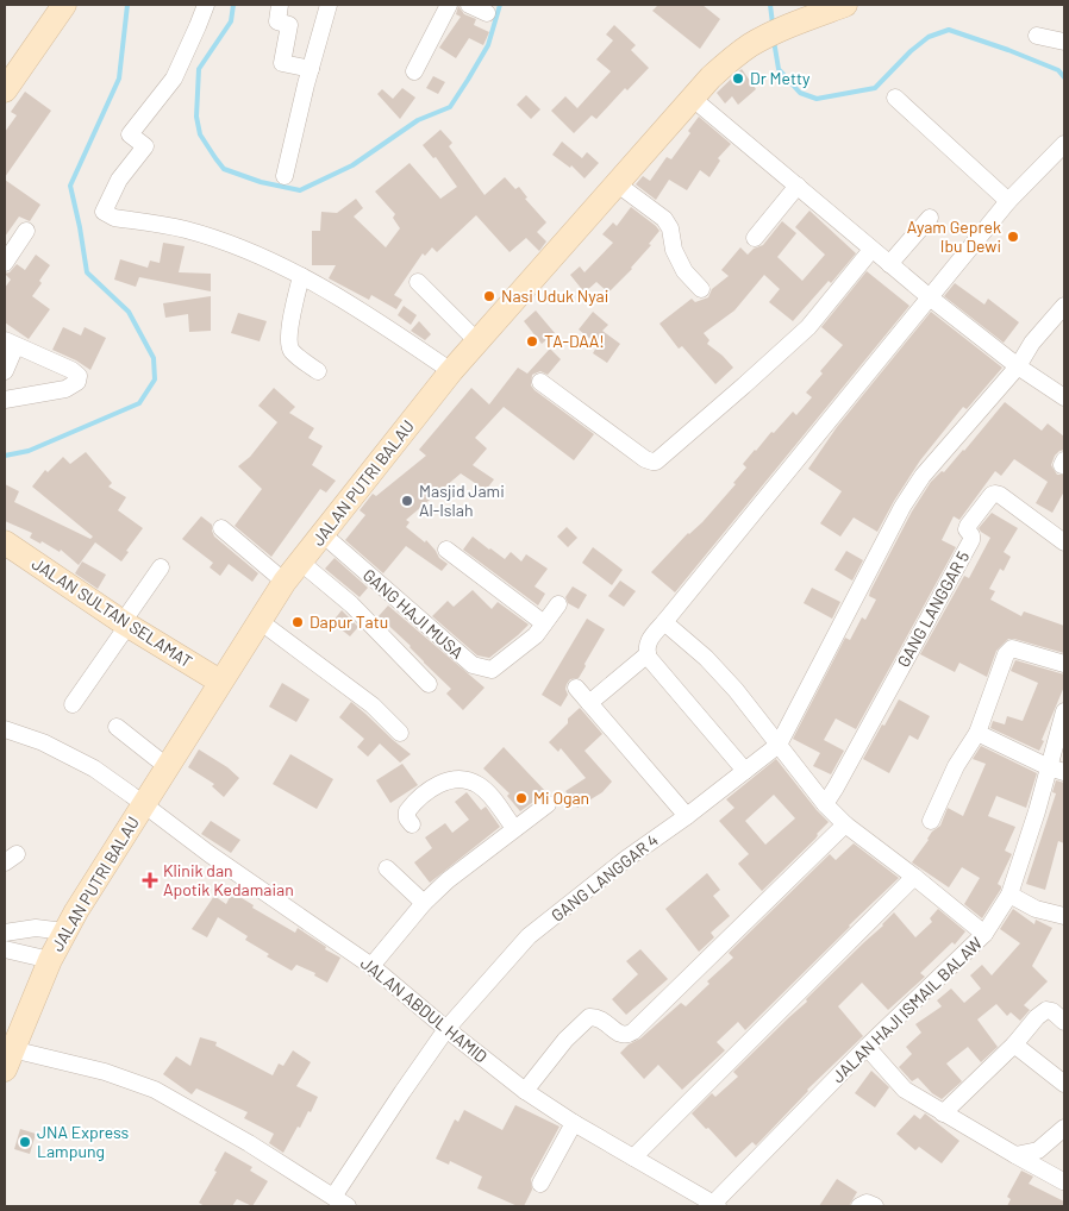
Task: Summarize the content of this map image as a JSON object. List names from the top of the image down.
{
  "streets": {
    "main road": ["JALAN PUTRI BALAU", "JALAN SULTAN SELAMAT"],
    "street": [
      "GANG LANGGAR 5",
      "GANG HAJI MUSA",
      "GANG LANGGAR 4",
      "JALAN ABDUL HAMID",
      "JALAN HAJI ISMAIL BALAW"
    ]
  },
  "crossings": [
    ["JALAN PUTRI BALAU", "JALAN SULTAN SELAMAT"],
    ["JALAN PUTRI BALAU", "GANG HAJI MUSA"],
    ["JALAN PUTRI BALAU", "JALAN ABDUL HAMID"],
    ["GANG LANGGAR 4", "JALAN ABDUL HAMID"],
    ["JALAN ABDUL HAMID", "JALAN HAJI ISMAIL BALAW"]
  ],
  "places": {
    "other": [
      "Dr Metty",
      "Ayam Geprek Ibu Dewi",
      "Nasi Uduk Nyai",
      "TA-DAA!",
      "Masjid Jami Al-Islah",
      "Dapur Tatu",
      "Mi Ogan",
      "JNA Express Lampung"
    ],
    "health": ["Klinik dan Apotik Kedamaian"]
  }
}
